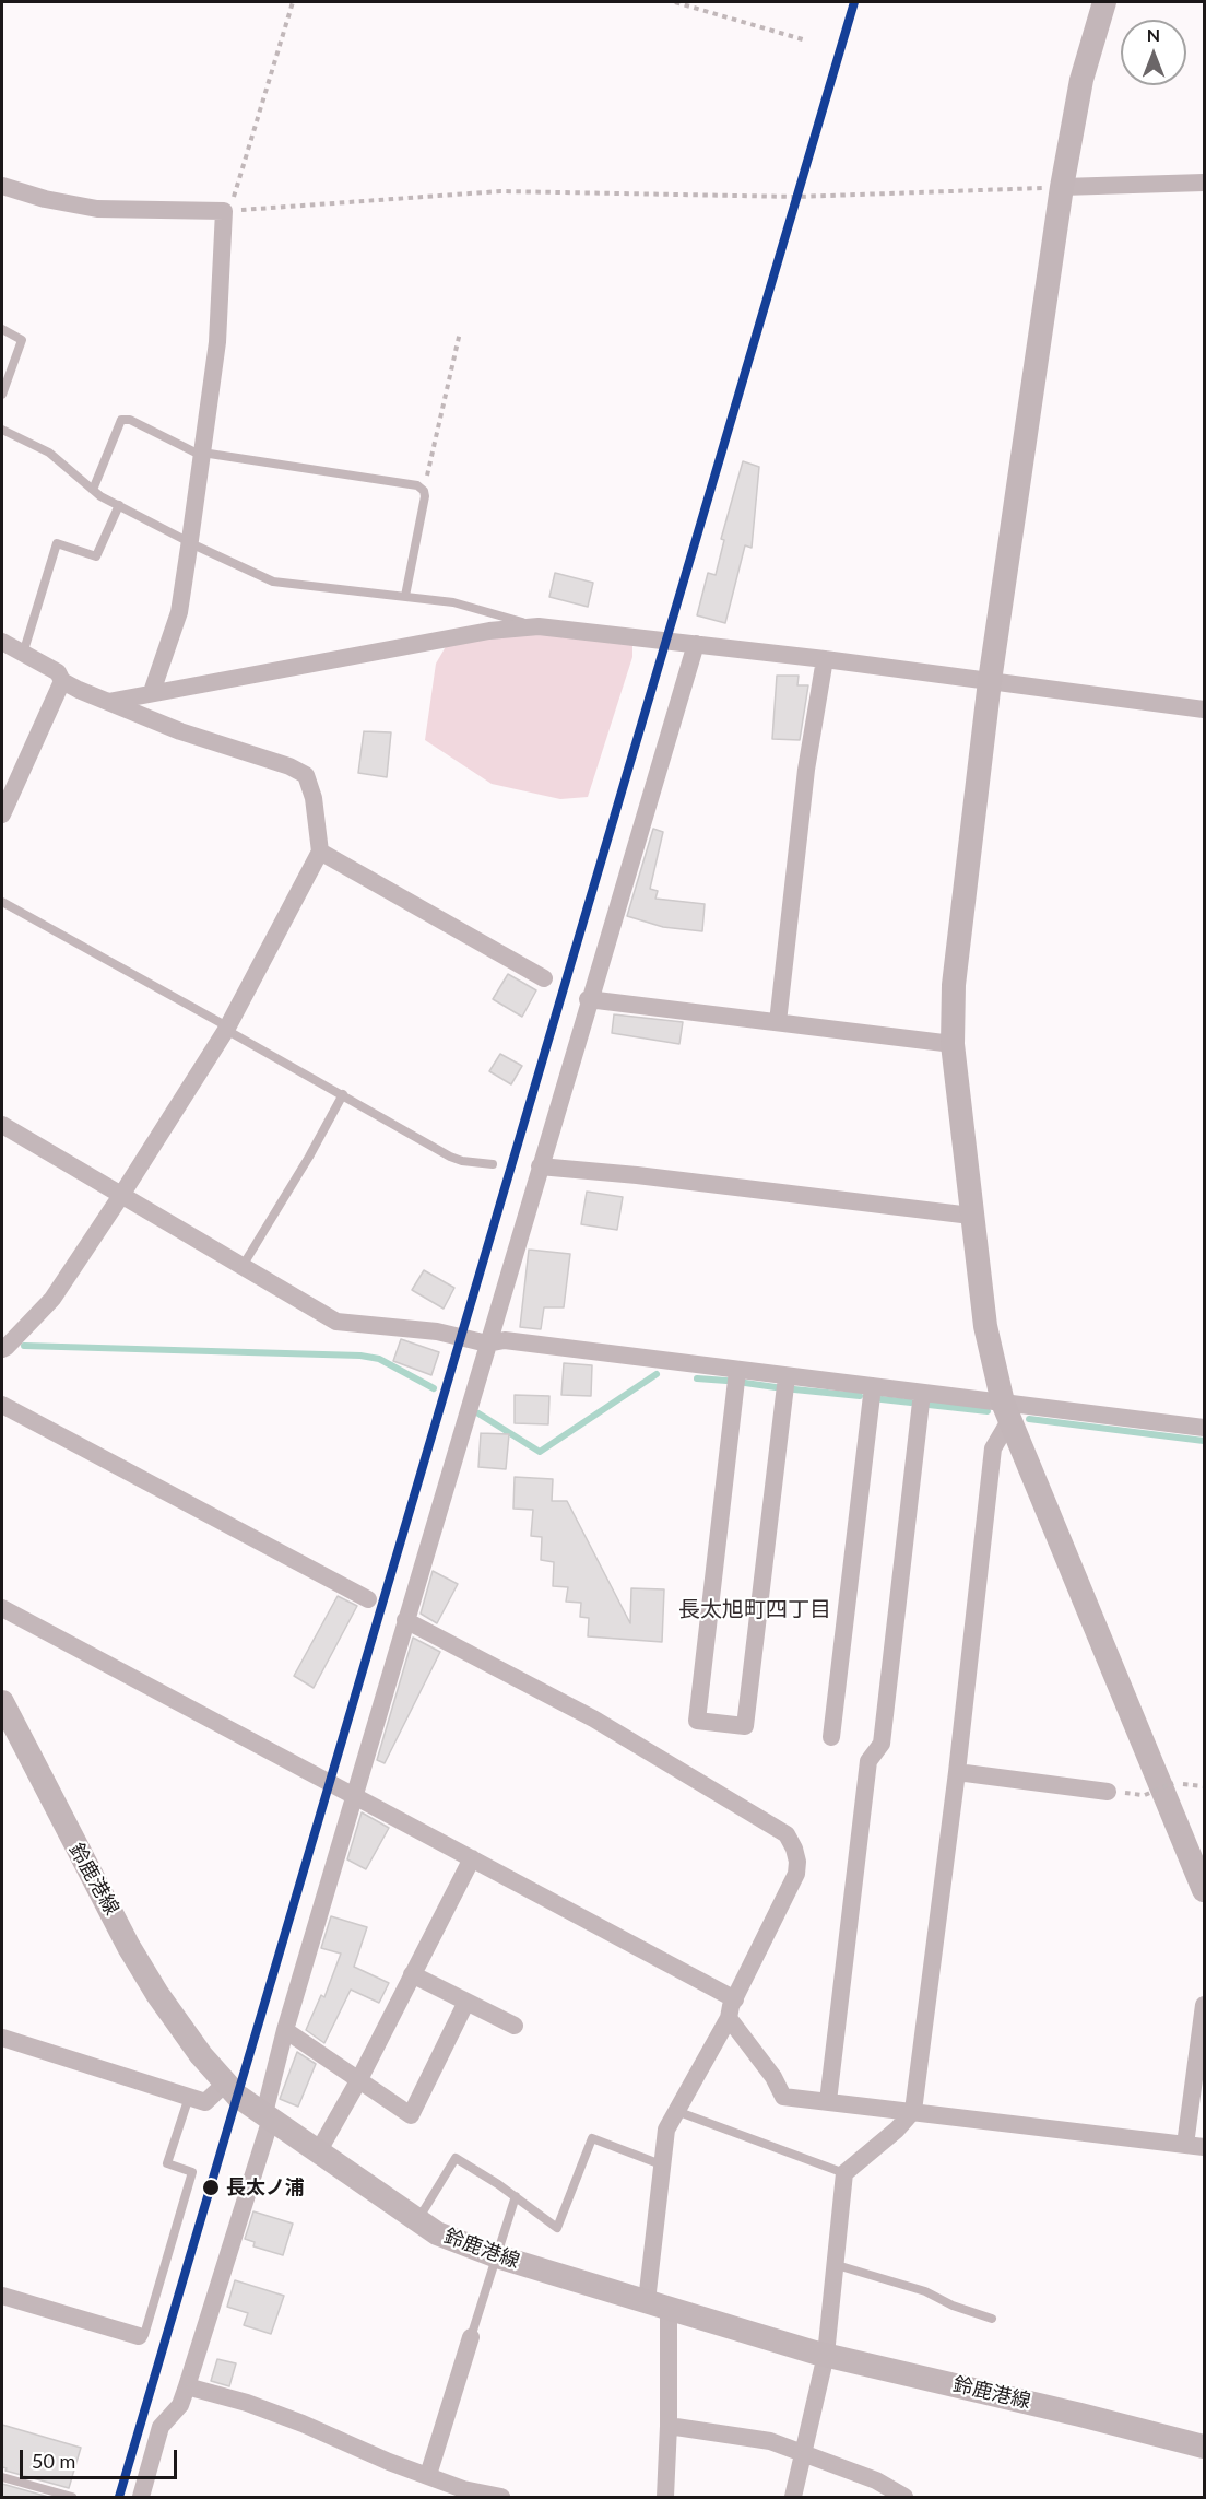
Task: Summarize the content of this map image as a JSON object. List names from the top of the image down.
{
  "streets": {
    "street": ["鈴鹿港線"]
  },
  "districts": ["長太旭町四丁目"],
  "places": ["長太ノ浦"],
  "scale_bar": "50 m",
  "north": "top"
}
